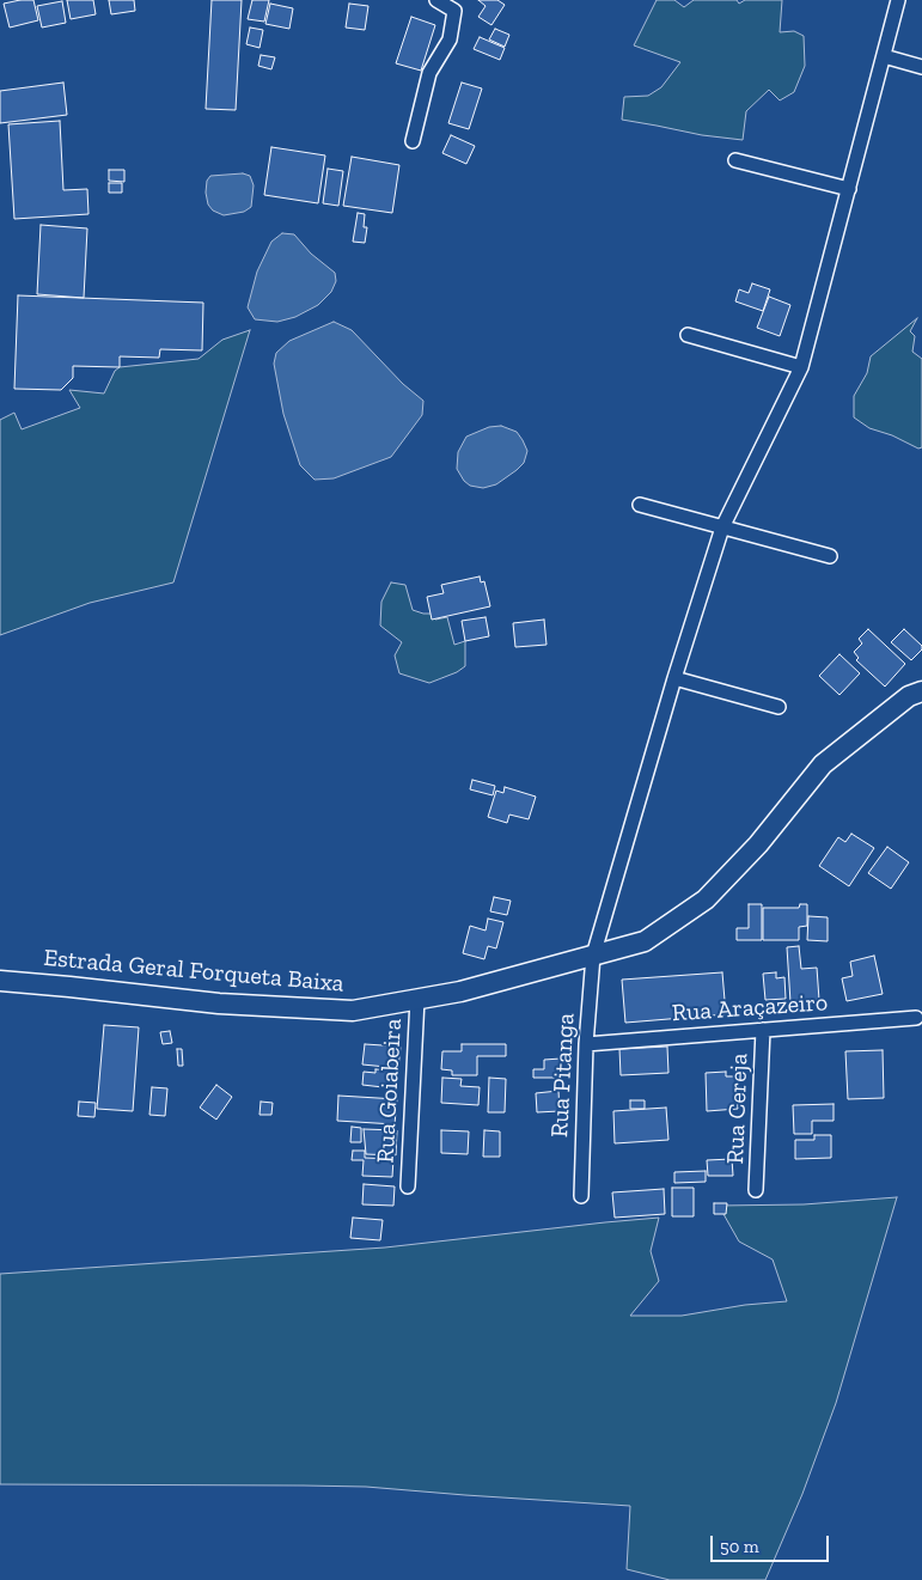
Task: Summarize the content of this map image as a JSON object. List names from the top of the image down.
{
  "streets": {
    "street": [
      "Estrada Geral Forqueta Baixa",
      "Rua Araçazeiro",
      "Rua Pitanga",
      "Rua Goiabeira",
      "Rua Cereja"
    ]
  },
  "crossings": [
    ["Estrada Geral Forqueta Baixa", "Rua Pitanga"],
    ["Estrada Geral Forqueta Baixa", "Rua Goiabeira"],
    ["Rua Araçazeiro", "Rua Pitanga"],
    ["Rua Araçazeiro", "Rua Cereja"]
  ],
  "scale_bar": "50 m"
}
